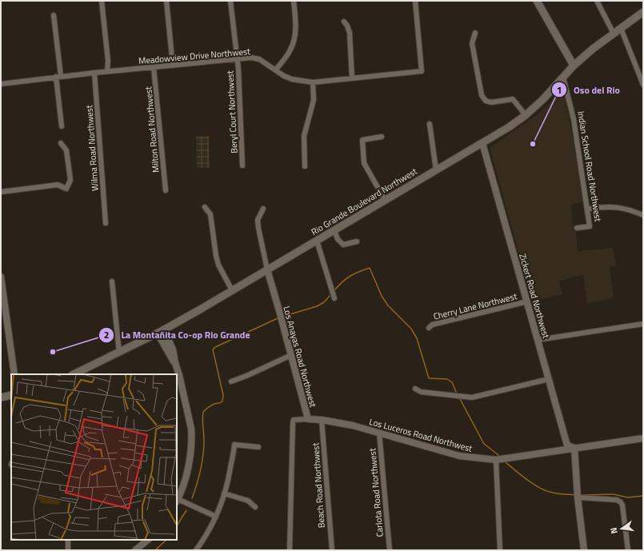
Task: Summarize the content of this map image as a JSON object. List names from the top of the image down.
{
  "streets": {
    "main road": ["Rio Grande Boulevard Northwest"],
    "street": [
      "Meadowview Drive Northwest",
      "Beryl Court Northwest",
      "Milton Road Northwest",
      "Wilma Road Northwest",
      "Indian School Road Northwest",
      "Zickert Road Northwest",
      "Cherry Lane Northwest",
      "Los Anayas Road Northwest",
      "Los Luceros Road Northwest",
      "Beach Road Northwest",
      "Carlota Road Northwest"
    ]
  },
  "crossings": [
    ["Meadowview Drive Northwest", "Beryl Court Northwest"],
    ["Meadowview Drive Northwest", "Milton Road Northwest"],
    ["Meadowview Drive Northwest", "Wilma Road Northwest"],
    ["Indian School Road Northwest", "Rio Grande Boulevard Northwest"],
    ["Rio Grande Boulevard Northwest", "Zickert Road Northwest"],
    ["Rio Grande Boulevard Northwest", "Los Anayas Road Northwest"],
    ["Zickert Road Northwest", "Cherry Lane Northwest"],
    ["Zickert Road Northwest", "Los Luceros Road Northwest"],
    ["Los Anayas Road Northwest", "Los Luceros Road Northwest"],
    ["Los Luceros Road Northwest", "Beach Road Northwest"],
    ["Los Luceros Road Northwest", "Carlota Road Northwest"]
  ],
  "places": ["Oso del Rio", "La Montañita Co-op Rio Grande"],
  "north": "left"
}
